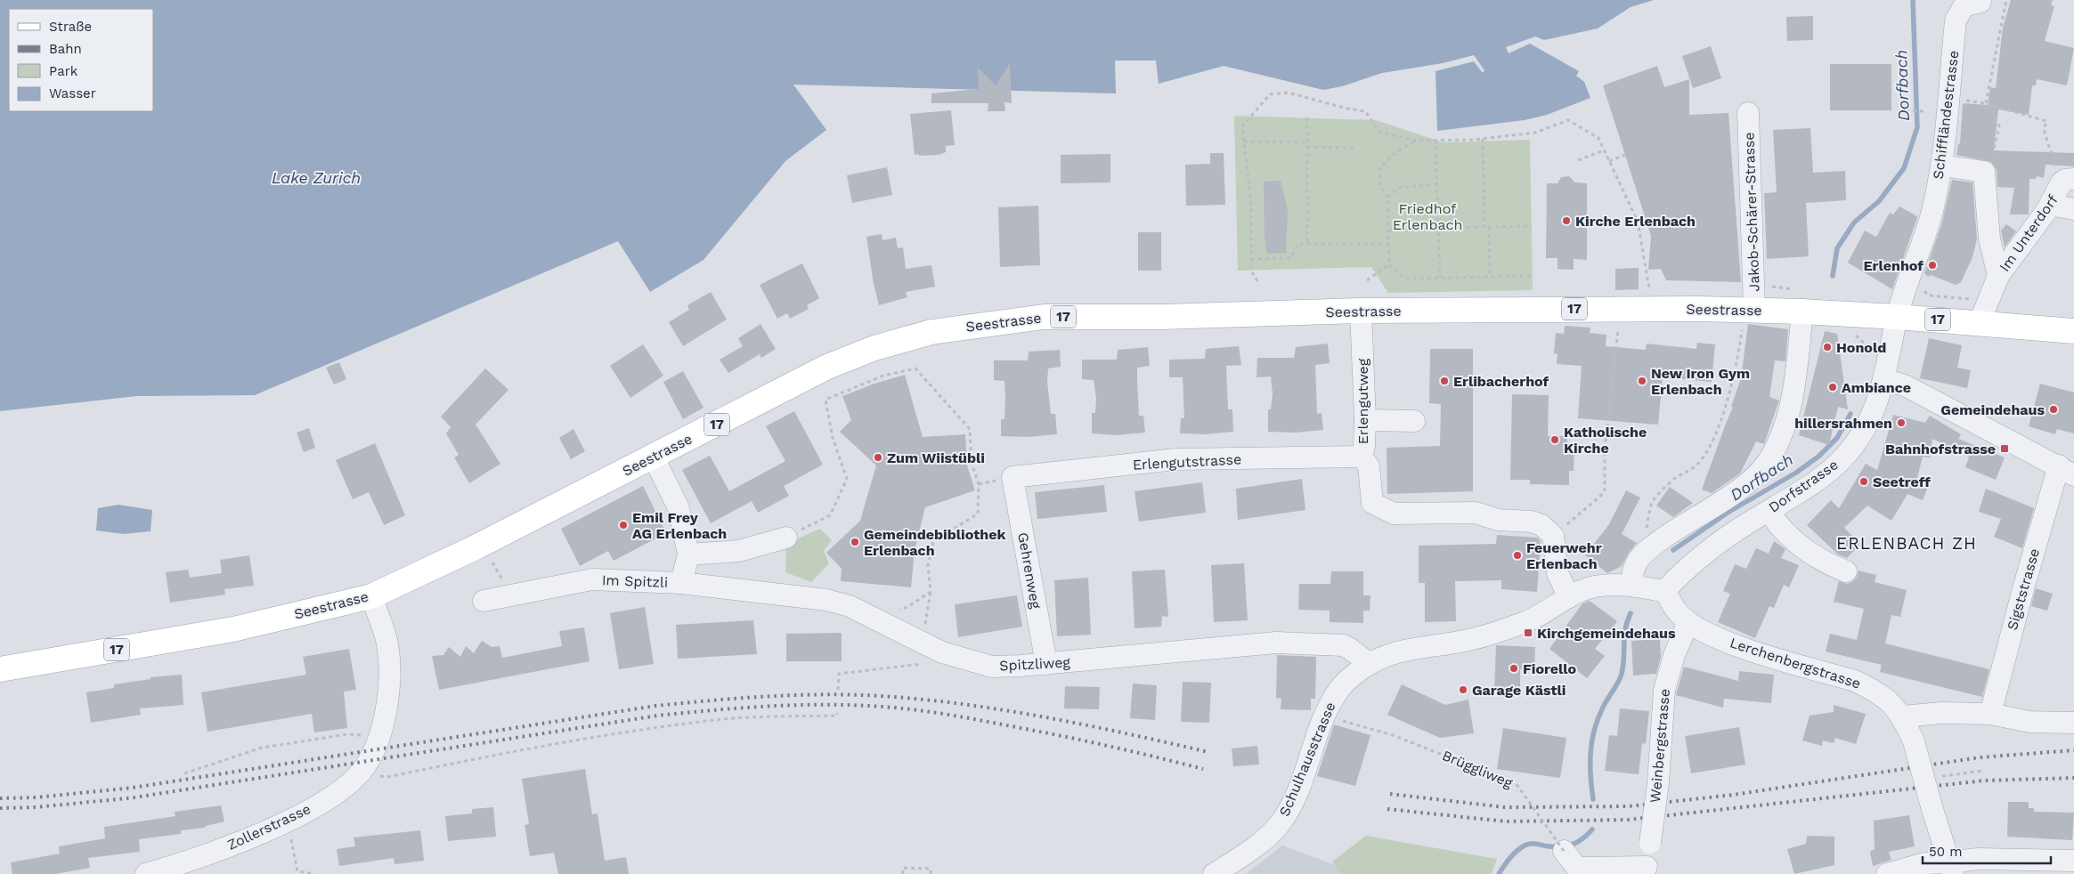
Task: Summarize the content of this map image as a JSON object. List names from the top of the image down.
{
  "streets": {
    "main road": ["17", "Seestrasse"],
    "street": [
      "Schiffländestrasse",
      "Jakob-Schärer-Strasse",
      "Im Unterdorf",
      "Erlengutweg",
      "Erlengutstrasse",
      "Dorfstrasse",
      "Gehrenweg",
      "Im Spitzli",
      "Sigststrasse",
      "Lerchenbergstrasse",
      "Spitzliweg",
      "Weinbergstrasse",
      "Schulhausstrasse",
      "Zollerstrasse"
    ],
    "path": ["Brüggliweg"]
  },
  "crossings": [
    ["Schiffländestrasse", "Im Unterdorf"],
    ["Schiffländestrasse", "Seestrasse"],
    ["Schiffländestrasse", "Dorfstrasse"],
    ["Jakob-Schärer-Strasse", "Seestrasse"],
    ["Im Unterdorf", "Seestrasse"],
    ["Seestrasse", "Erlengutweg"],
    ["Seestrasse", "Dorfstrasse"],
    ["Seestrasse", "Im Spitzli"],
    ["Seestrasse", "Zollerstrasse"],
    ["Erlengutweg", "Erlengutstrasse"],
    ["Erlengutstrasse", "Gehrenweg"],
    ["Dorfstrasse", "Lerchenbergstrasse"],
    ["Dorfstrasse", "Schulhausstrasse"],
    ["Gehrenweg", "Spitzliweg"],
    ["Im Spitzli", "Spitzliweg"],
    ["Lerchenbergstrasse", "Weinbergstrasse"],
    ["Lerchenbergstrasse", "Schulhausstrasse"],
    ["Spitzliweg", "Schulhausstrasse"],
    ["Schulhausstrasse", "Brüggliweg"]
  ],
  "districts": ["ERLENBACH ZH"],
  "water": ["Dorfbach", "Lake Zurich"],
  "parks": ["Friedhof Erlenbach"],
  "places": {
    "other": [
      "Kirche Erlenbach",
      "Erlenhof",
      "Honold",
      "Erlibacherhof",
      "New Iron Gym Erlenbach",
      "Ambiance",
      "Gemeindehaus",
      "hillersrahmen",
      "Katholische Kirche",
      "Zum Wiistübli",
      "Seetreff",
      "Emil Frey AG Erlenbach",
      "Gemeindebibliothek Erlenbach",
      "Feuerwehr Erlenbach",
      "Fiorello",
      "Garage Kästli"
    ],
    "transit": ["Bahnhofstrasse", "Kirchgemeindehaus"]
  },
  "legend": [
    "Straße",
    "Bahn",
    "Park",
    "Wasser"
  ],
  "scale_bar": "50 m"
}
